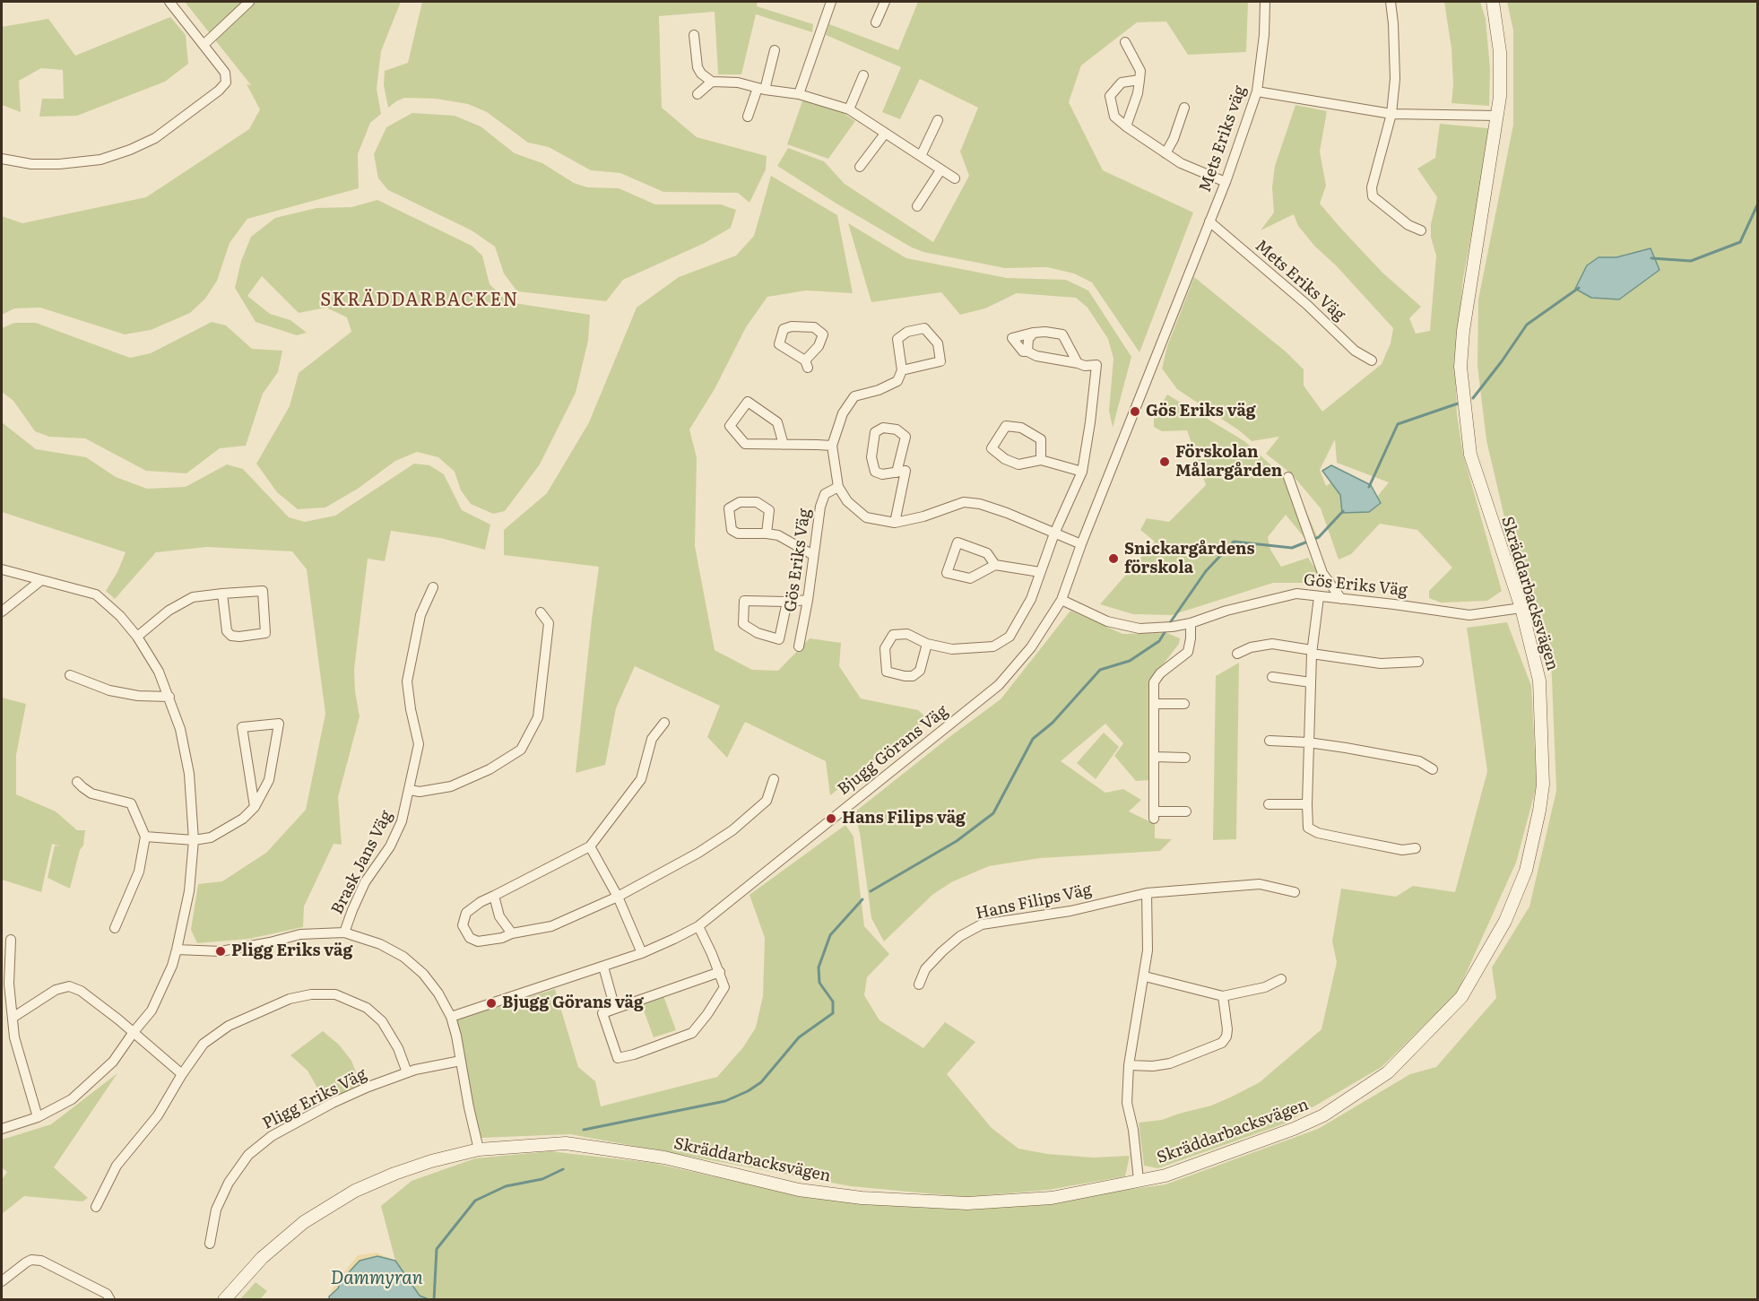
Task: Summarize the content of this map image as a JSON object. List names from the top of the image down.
{
  "streets": {
    "street": [
      "Mets Eriks väg",
      "Mets Eriks Väg",
      "Gös Eriks Väg",
      "Skräddarbacksvägen",
      "Bjugg Görans Väg",
      "Brask Jans Väg",
      "Hans Filips Väg",
      "Pligg Eriks Väg"
    ]
  },
  "crossings": [
    ["Mets Eriks väg", "Mets Eriks Väg"],
    ["Gös Eriks Väg", "Skräddarbacksvägen"],
    ["Gös Eriks Väg", "Bjugg Görans Väg"]
  ],
  "districts": ["SKRÄDDARBACKEN"],
  "water": ["Dammyran"],
  "places": [
    "Gös Eriks väg",
    "Förskolan Målargården",
    "Snickargårdens förskola",
    "Hans Filips väg",
    "Pligg Eriks väg",
    "Bjugg Görans väg"
  ]
}
